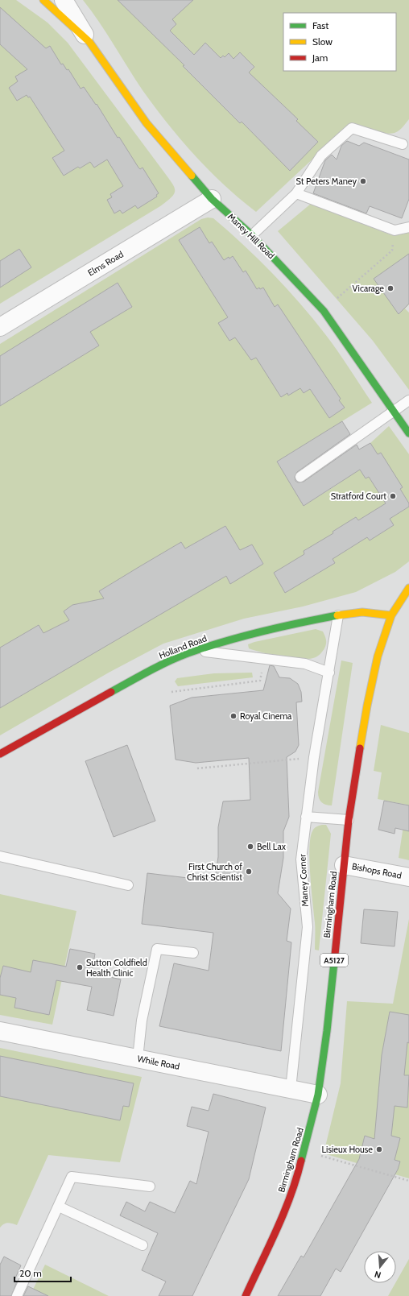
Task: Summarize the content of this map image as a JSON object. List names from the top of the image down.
{
  "streets": {
    "street": [
      "Maney Hill Road",
      "Elms Road",
      "Holland Road",
      "Bishops Road",
      "Birmingham Road",
      "A5127",
      "While Road"
    ],
    "lane": ["Maney Corner"]
  },
  "crossings": [
    ["Maney Hill Road", "Elms Road"],
    ["Holland Road", "Maney Corner"],
    ["Holland Road", "Birmingham Road"],
    ["Bishops Road", "Birmingham Road"],
    ["Maney Corner", "While Road"],
    ["Birmingham Road", "While Road"]
  ],
  "places": [
    "St Peters Maney",
    "Vicarage",
    "Stratford Court",
    "Royal Cinema",
    "Bell Lax",
    "First Church of Christ Scientist",
    "Sutton Coldfield Health Clinic",
    "Lisieux House"
  ],
  "legend": ["Fast", "Slow", "Jam"],
  "scale_bar": "20 m",
  "north": "bottom"
}
